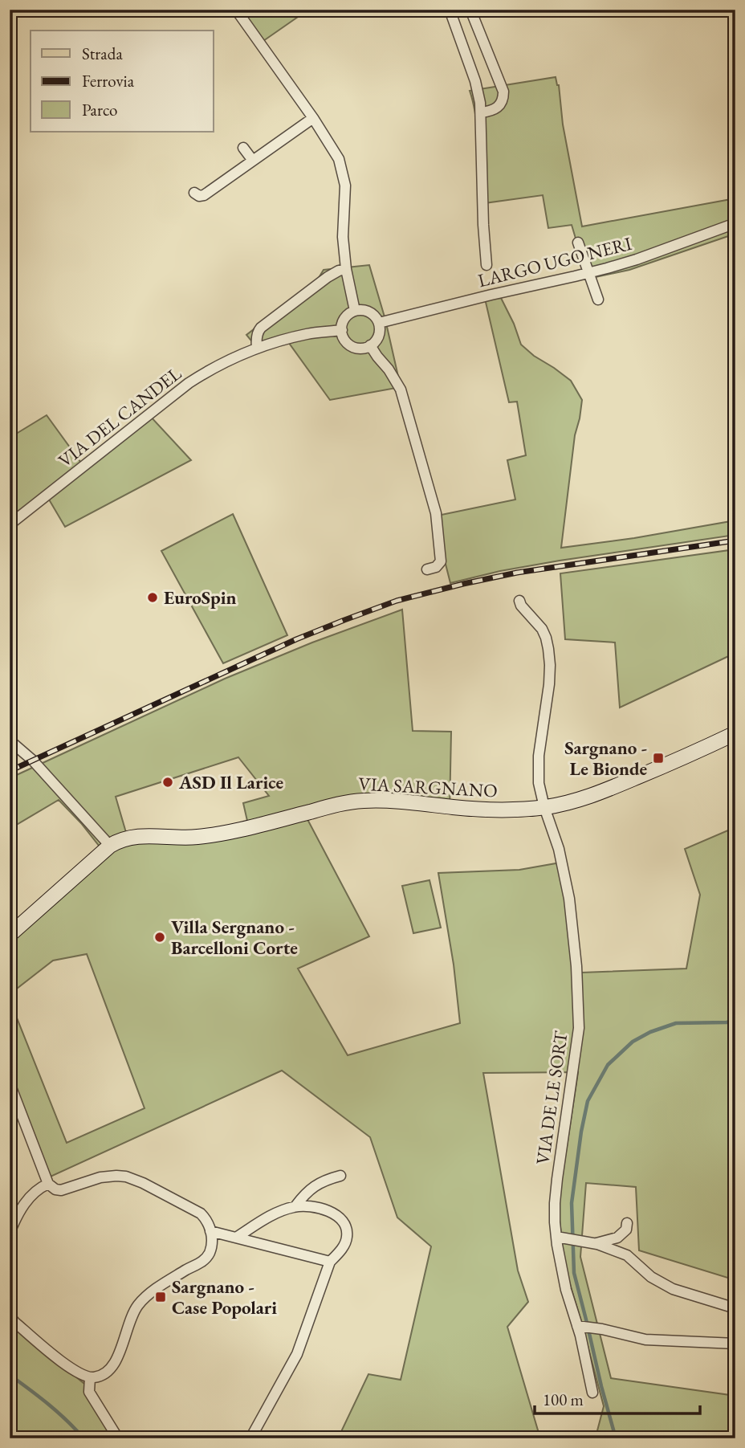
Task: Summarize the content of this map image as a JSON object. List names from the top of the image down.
{
  "streets": {
    "street": [
      "LARGO UGO NERI",
      "VIA DEL CANDEL",
      "VIA SARGNANO",
      "VIA DE LE SORT"
    ]
  },
  "crossings": [
    ["LARGO UGO NERI", "VIA DEL CANDEL"],
    ["VIA SARGNANO", "VIA DE LE SORT"]
  ],
  "places": {
    "other": ["EuroSpin", "ASD Il Larice", "Villa Sergnano - Barcelloni Corte"],
    "transit": ["Sargnano - Le Bionde", "Sargnano - Case Popolari"]
  },
  "legend": ["Strada", "Ferrovia", "Parco"],
  "scale_bar": "100 m"
}
